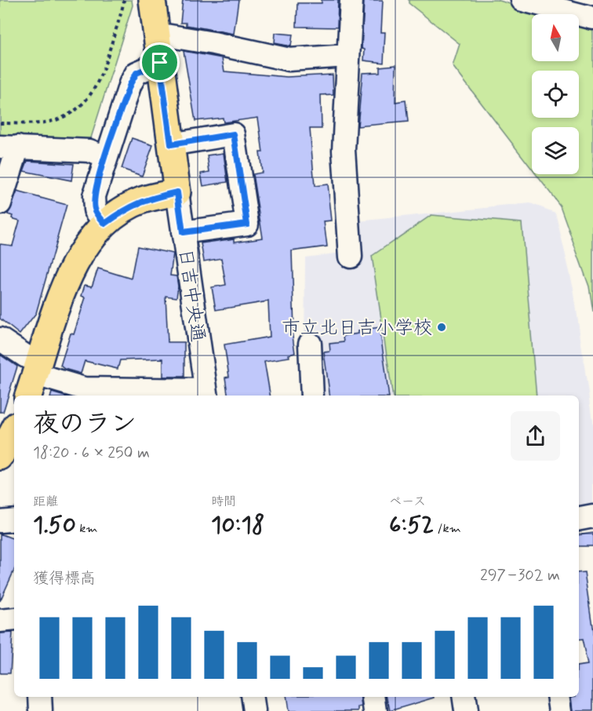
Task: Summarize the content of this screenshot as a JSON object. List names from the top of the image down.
{
  "streets": {
    "street": ["日吉中央通"]
  },
  "places": ["市立北日吉小学校"],
  "north": "top",
  "page": {
    "heading": ["夜のラン", "18:20 · 6 × 250 m"],
    "stats": [
      ["距離", "1.50 km"],
      ["時間", "10:18"],
      ["ペース", "6:52 /km"]
    ],
    "chart": ["獲得標高", "297–302 m"]
  }
}
